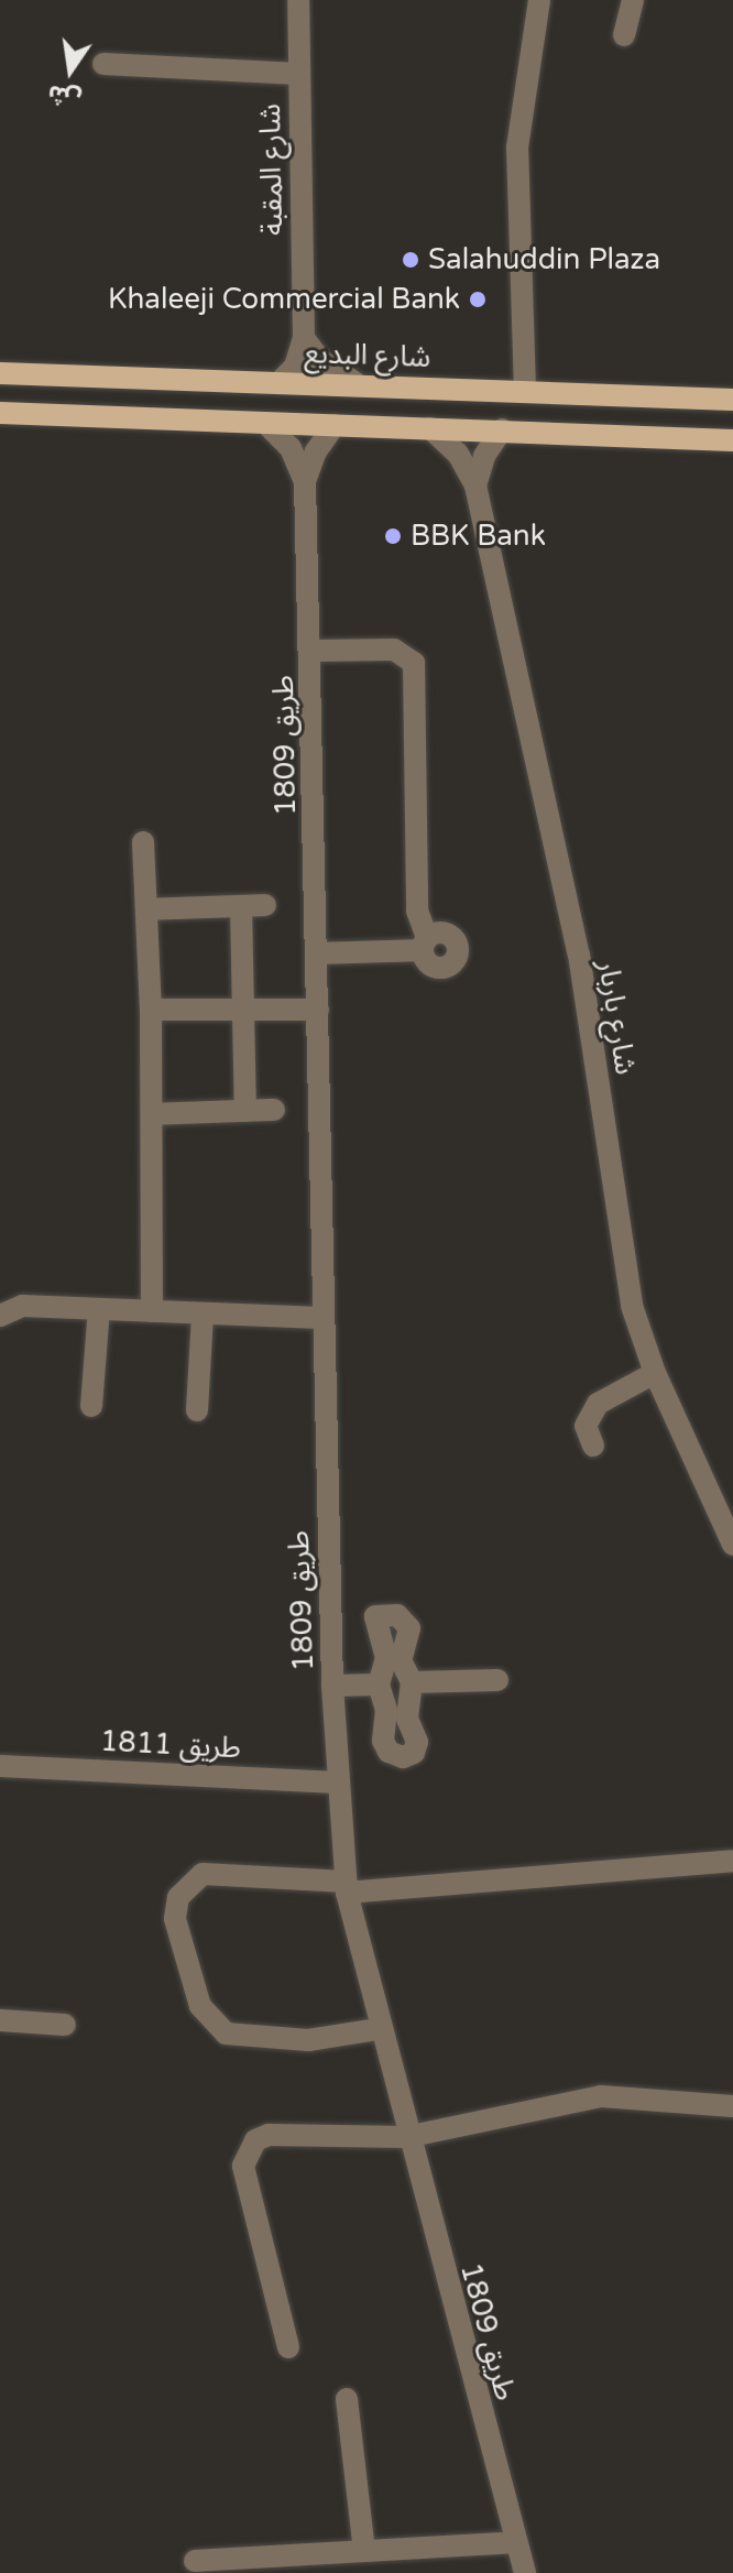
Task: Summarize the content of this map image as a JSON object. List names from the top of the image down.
{
  "streets": {
    "main road": ["شارع البديع"],
    "street": [
      "شارع المقبة",
      "طريق 1809",
      "شارع باربار",
      "طريق 1811"
    ]
  },
  "crossings": [
    ["شارع المقبة", "شارع البديع"],
    ["طريق 1809", "طريق 1811"]
  ],
  "places": ["Salahuddin Plaza", "Khaleeji Commercial Bank", "BBK Bank"],
  "north": "bottom"
}
